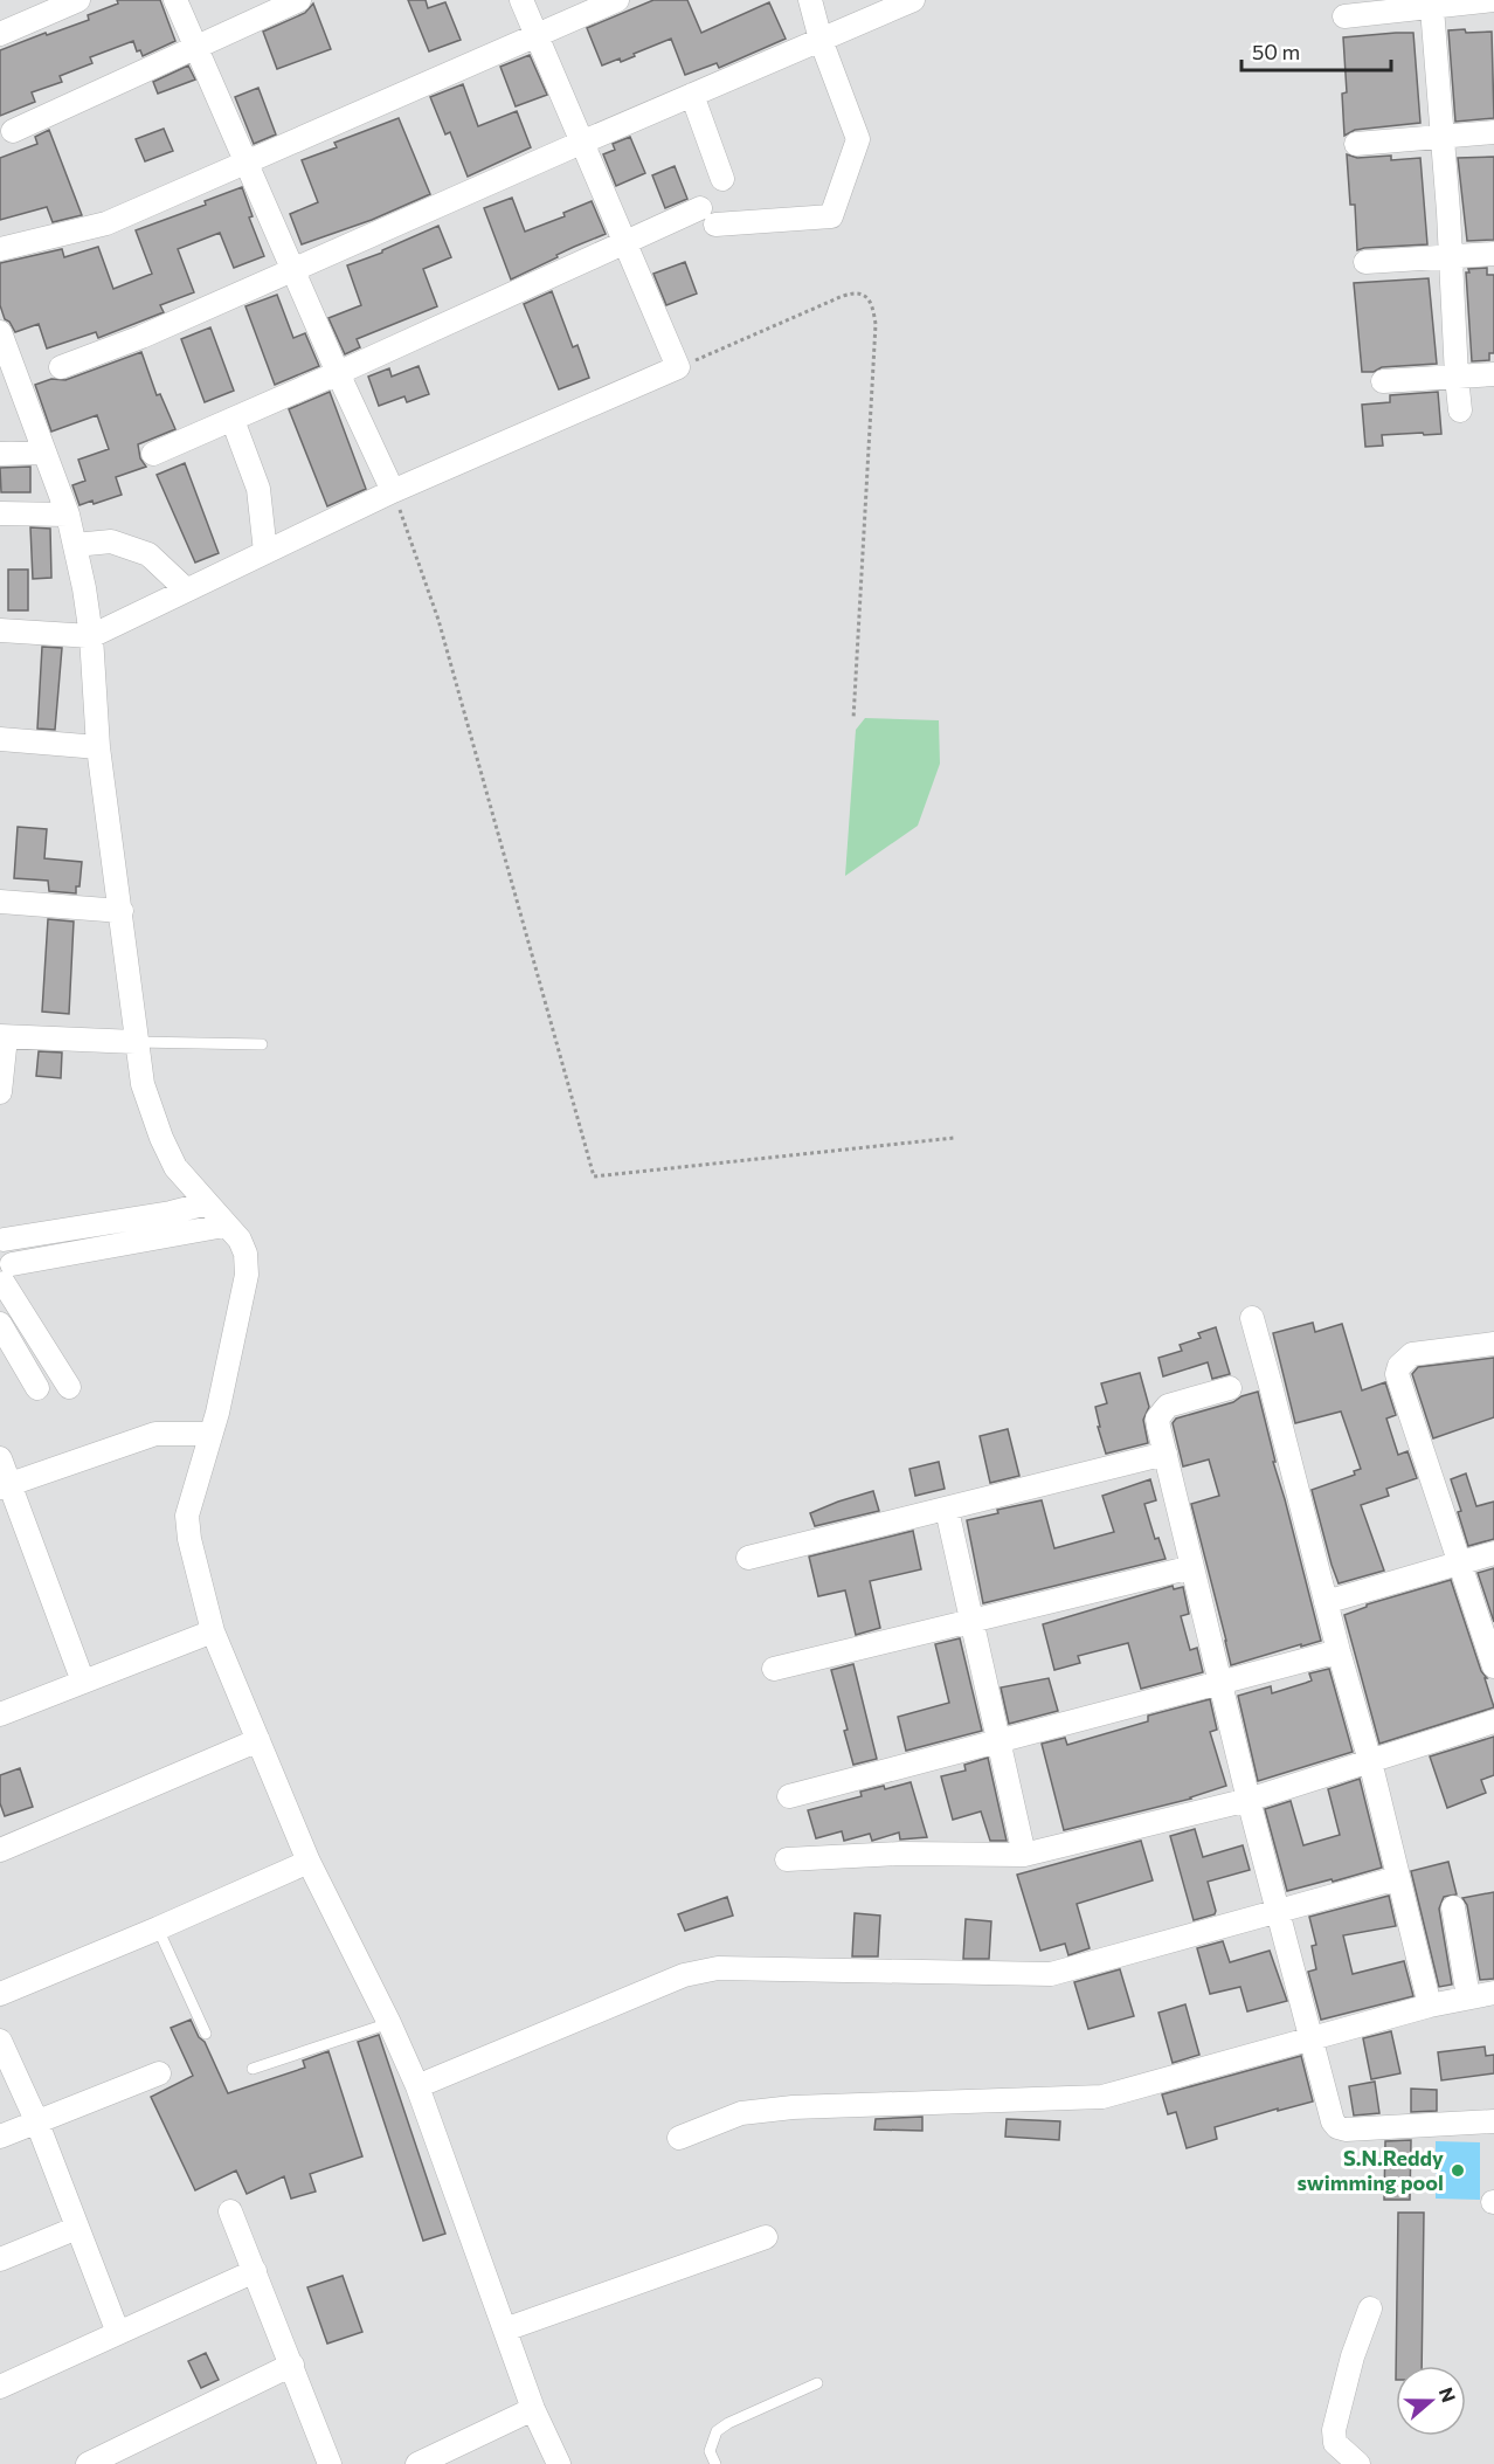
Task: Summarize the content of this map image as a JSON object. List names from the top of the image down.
{
  "places": ["S.N.Reddy swimming pool"],
  "scale_bar": "50 m",
  "north": "right"
}
